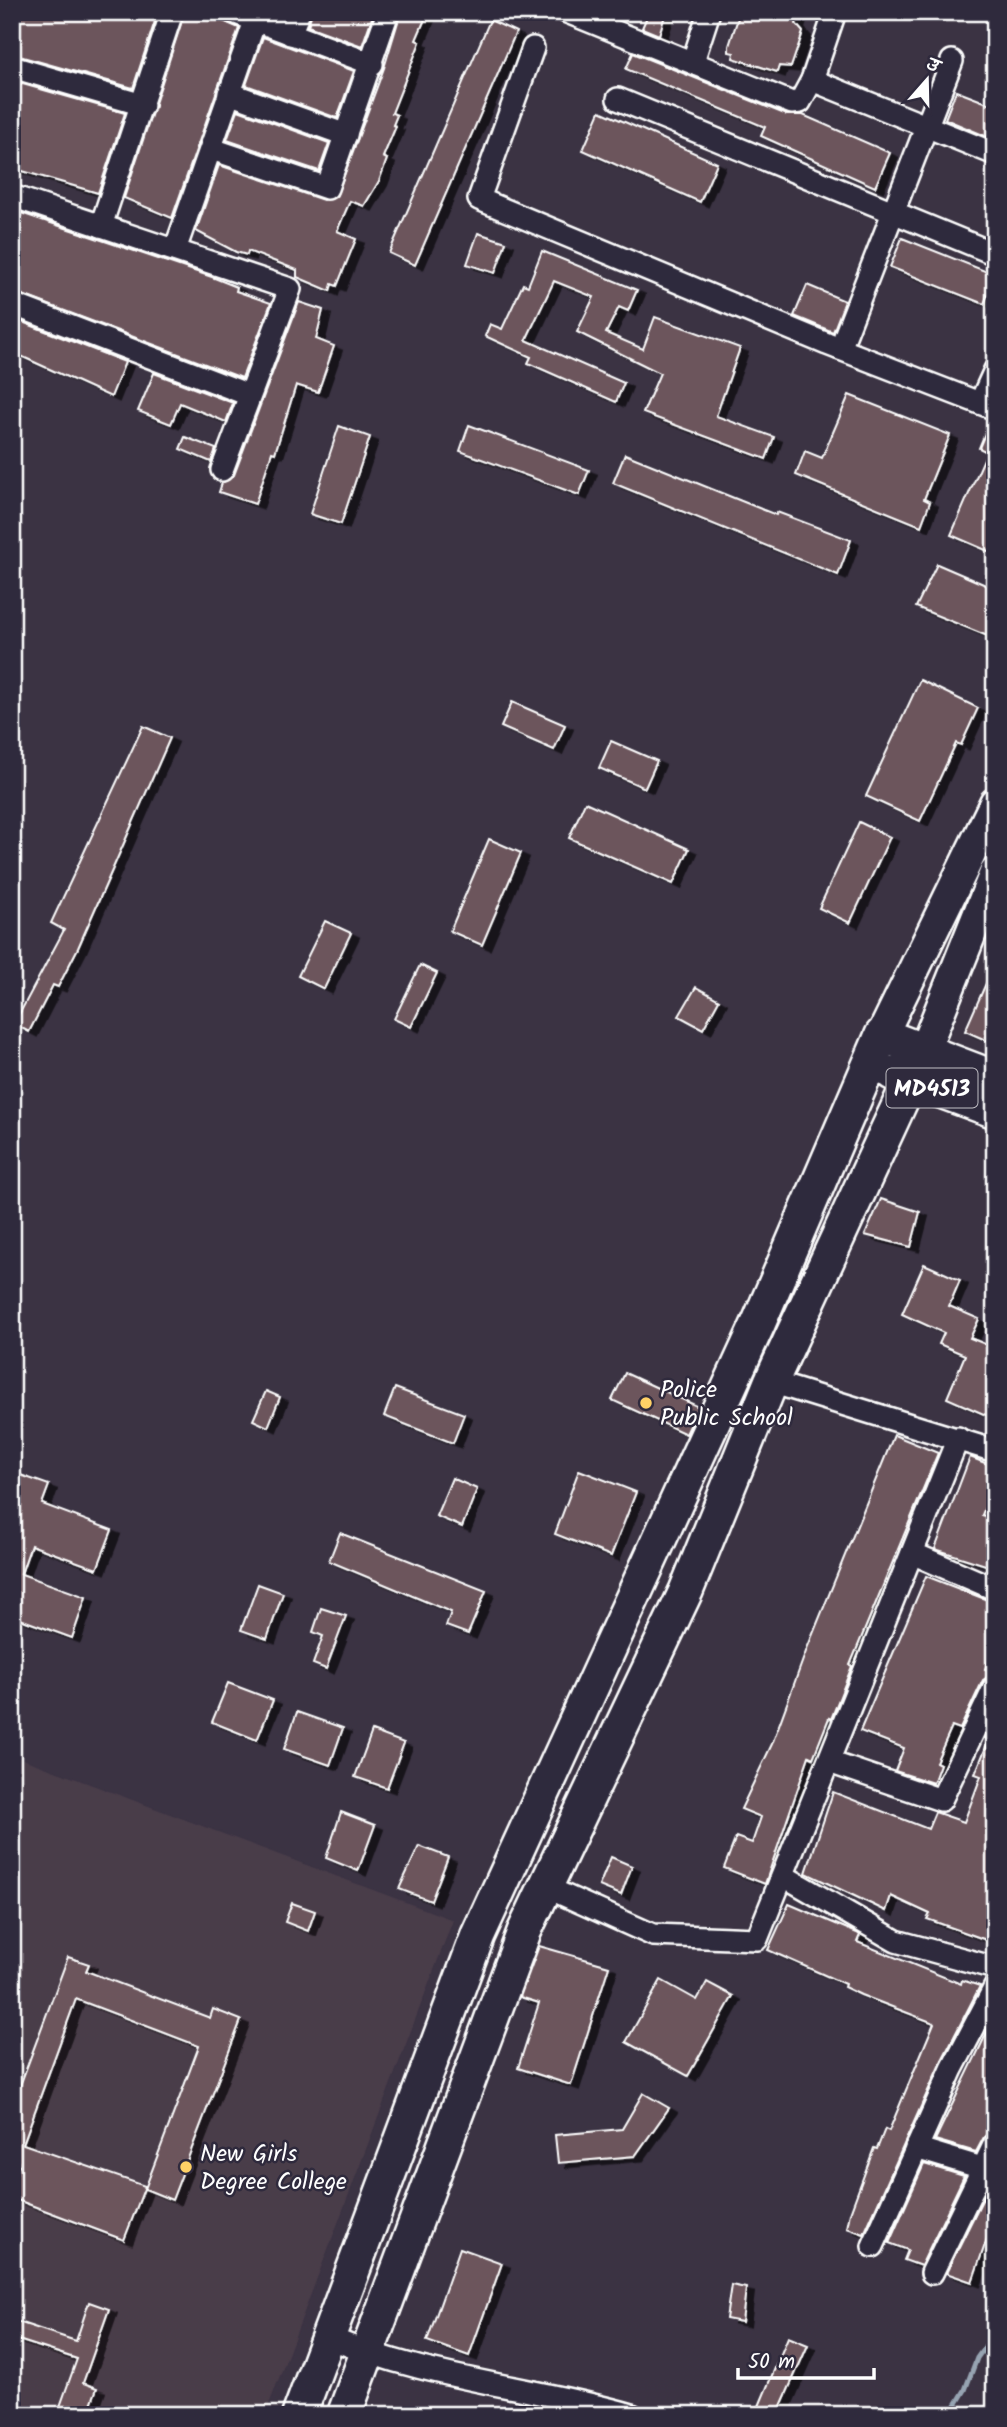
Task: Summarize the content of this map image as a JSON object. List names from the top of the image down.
{
  "streets": {
    "main road": ["MD4513"]
  },
  "places": ["Police Public School", "New Girls Degree College"],
  "scale_bar": "50 m",
  "north": "top"
}
